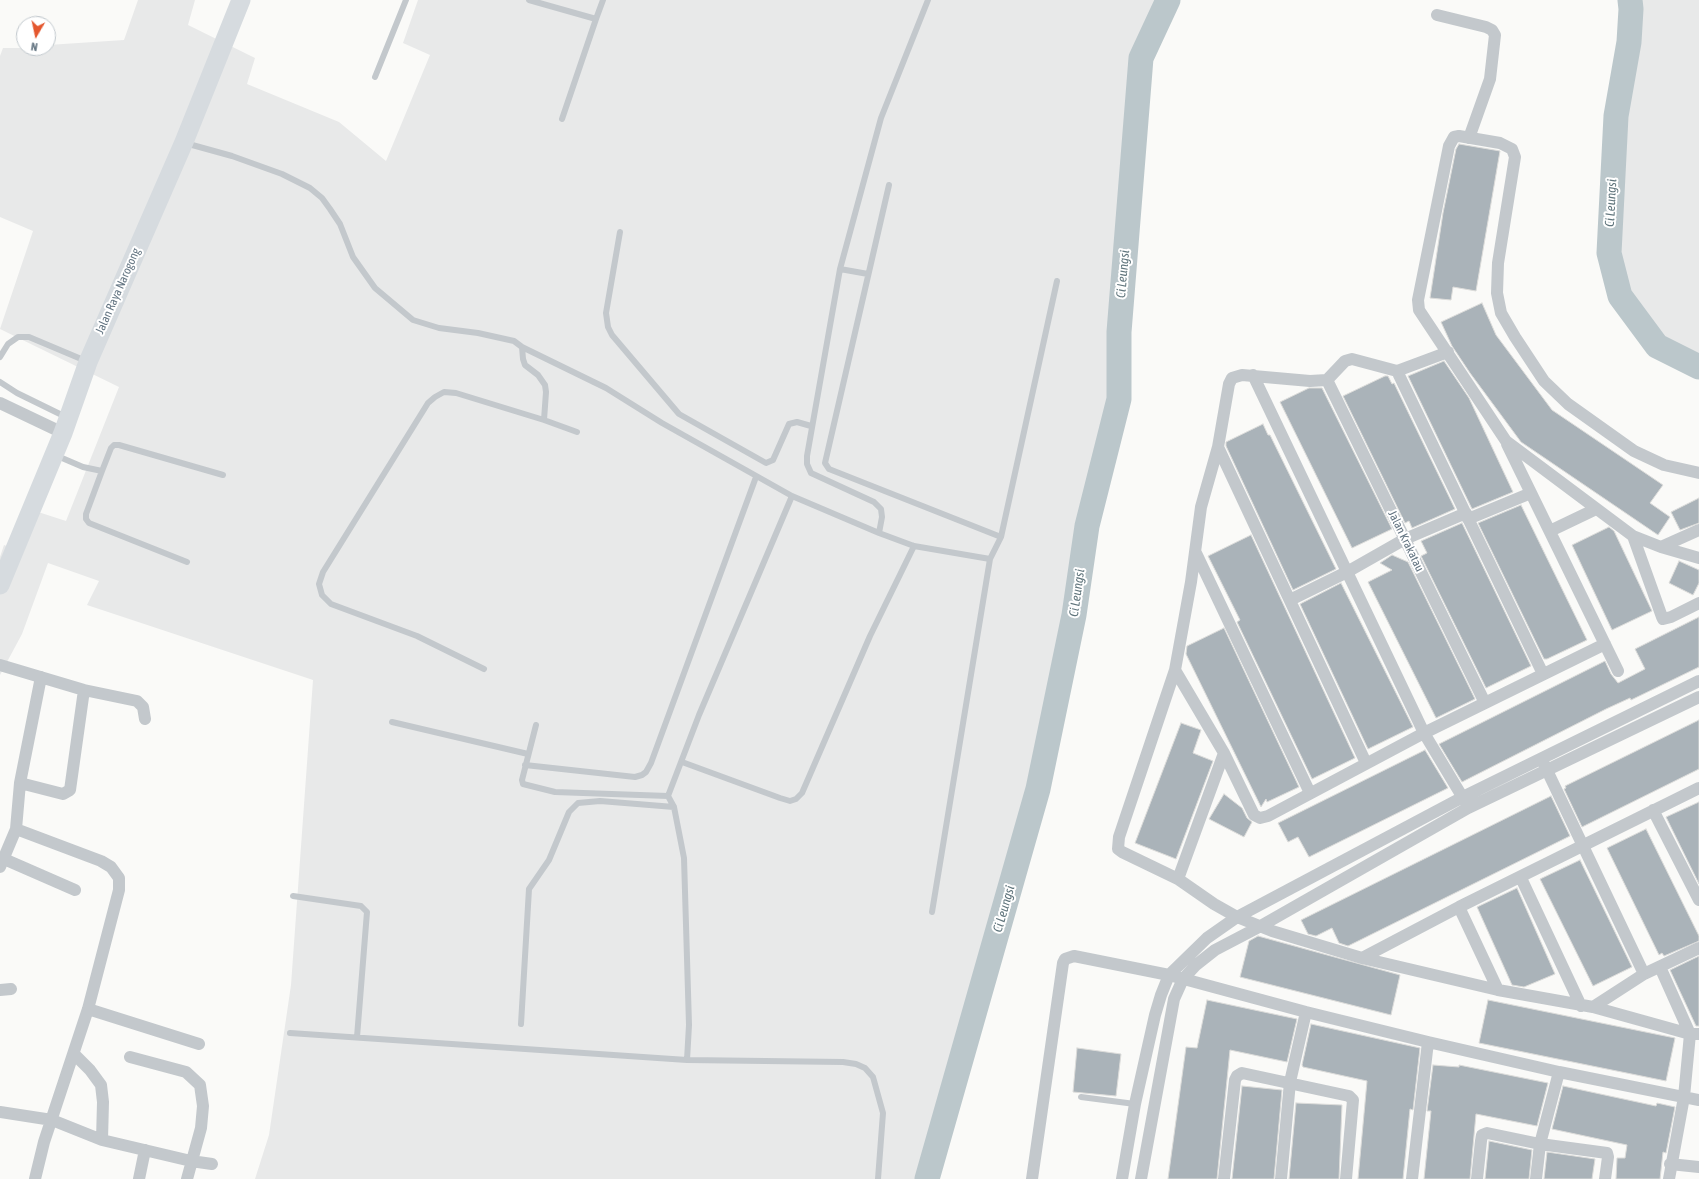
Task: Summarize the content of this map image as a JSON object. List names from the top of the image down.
{
  "streets": {
    "main road": ["Jalan Raya Narogong"],
    "street": ["Jalan Krakatau"]
  },
  "water": ["Ci Leungsi"],
  "north": "bottom"
}
